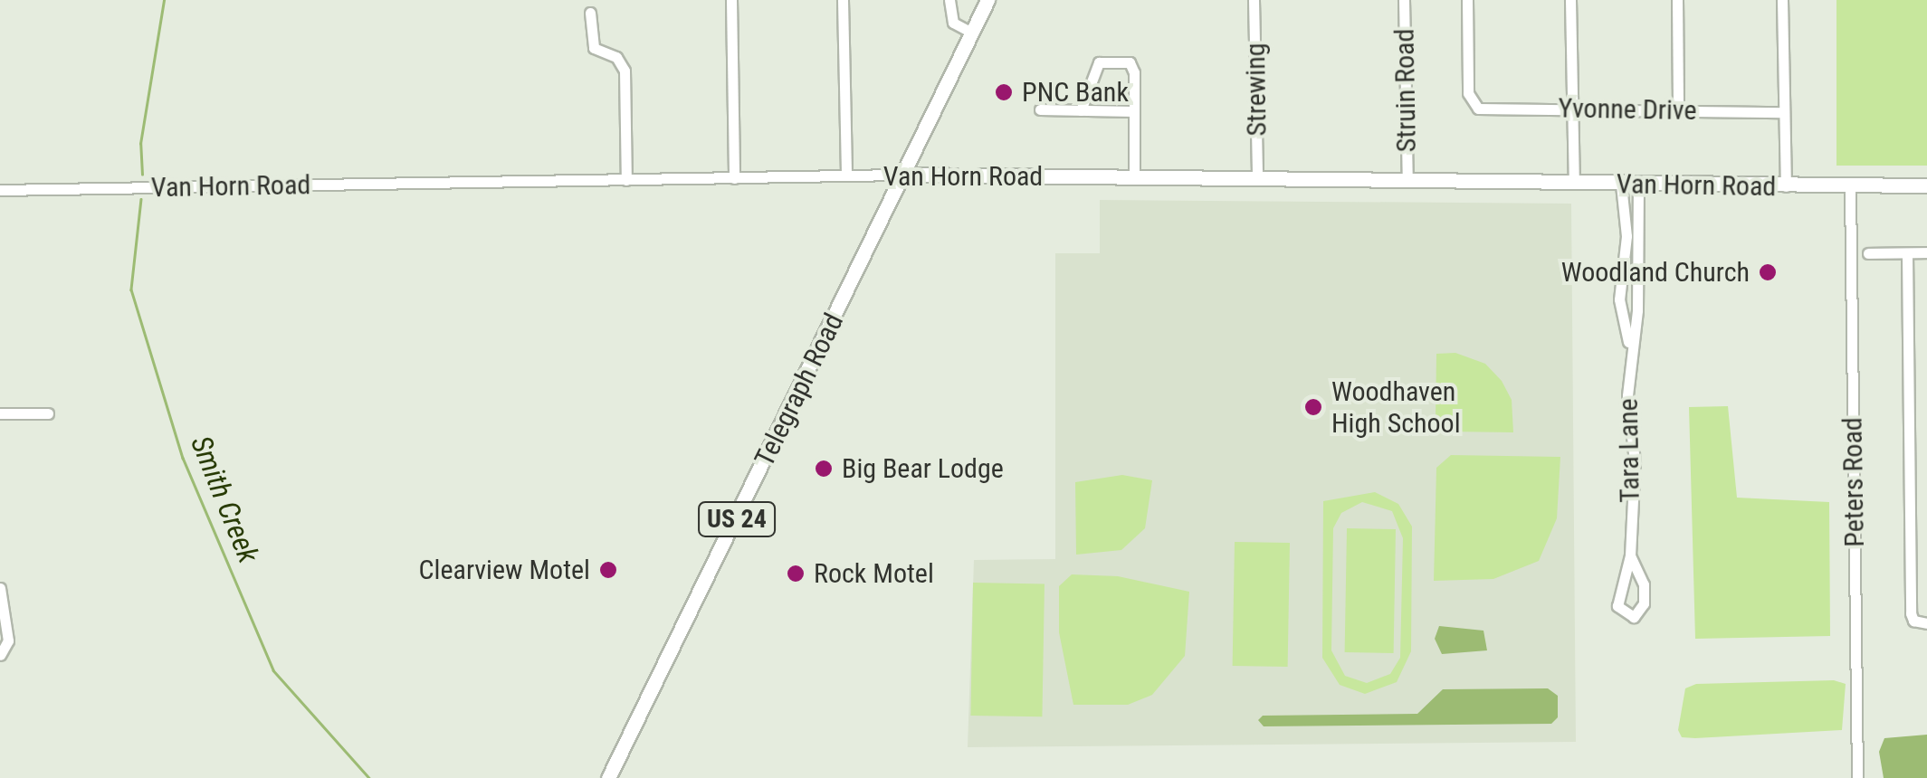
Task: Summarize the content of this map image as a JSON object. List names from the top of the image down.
{
  "streets": {
    "main road": ["Van Horn Road", "Telegraph Road", "US 24"],
    "street": [
      "Strewing",
      "Struin Road",
      "Yvonne Drive",
      "Tara Lane",
      "Peters Road"
    ]
  },
  "crossings": [
    ["Strewing", "Van Horn Road"],
    ["Struin Road", "Van Horn Road"],
    ["Van Horn Road", "Telegraph Road"],
    ["Van Horn Road", "Tara Lane"],
    ["Van Horn Road", "Peters Road"]
  ],
  "water": ["Smith Creek"],
  "places": [
    "PNC Bank",
    "Woodland Church",
    "Woodhaven High School",
    "Big Bear Lodge",
    "Clearview Motel",
    "Rock Motel"
  ]
}
